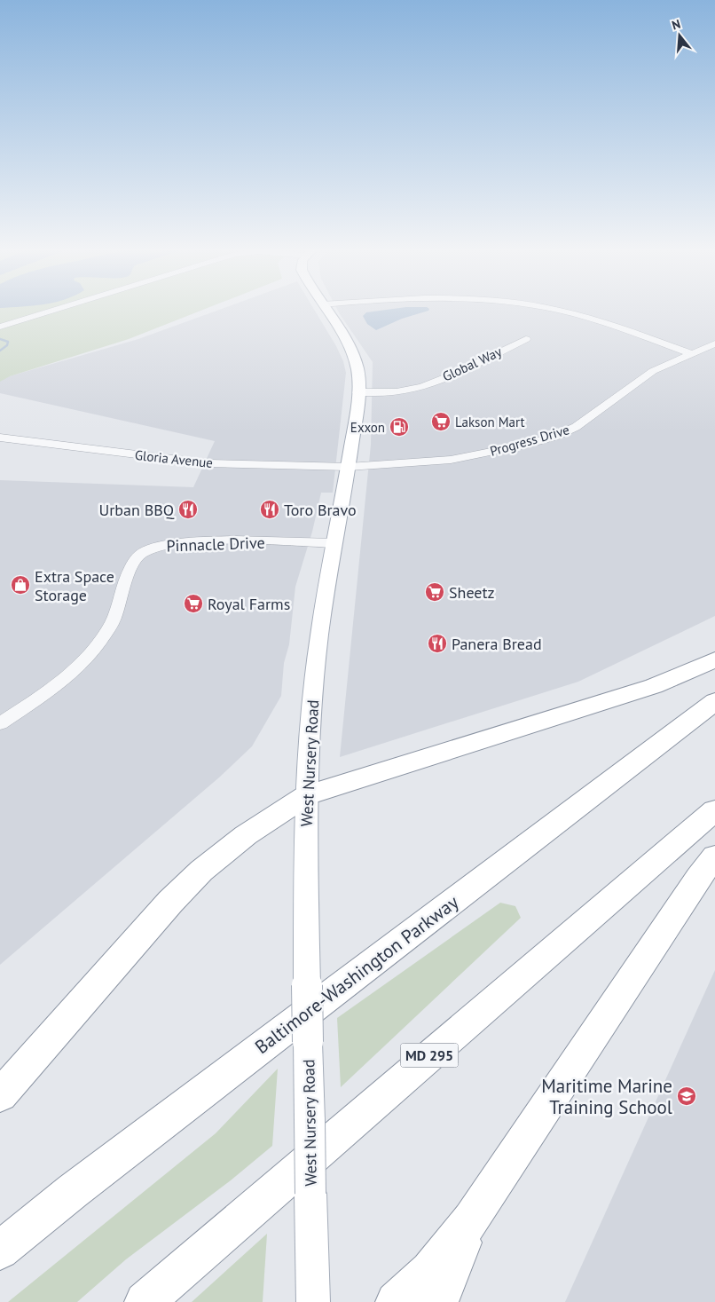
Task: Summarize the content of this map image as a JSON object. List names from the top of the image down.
{
  "streets": {
    "highway": ["Baltimore-Washington Parkway", "MD 295"],
    "main road": ["West Nursery Road"],
    "street": [
      "Global Way",
      "Progress Drive",
      "Gloria Avenue",
      "Pinnacle Drive"
    ]
  },
  "crossings": [
    ["Global Way", "West Nursery Road"],
    ["Progress Drive", "Gloria Avenue"],
    ["Progress Drive", "West Nursery Road"],
    ["Gloria Avenue", "West Nursery Road"],
    ["Pinnacle Drive", "West Nursery Road"]
  ],
  "places": {
    "supermarket": ["Lakson Mart", "Sheetz", "Royal Farms"],
    "fuel station": ["Exxon"],
    "restaurant": ["Urban BBQ", "Toro Bravo", "Panera Bread"],
    "shop": ["Extra Space Storage"],
    "school or university": ["Maritime Marine Training School"]
  },
  "north": "top"
}
